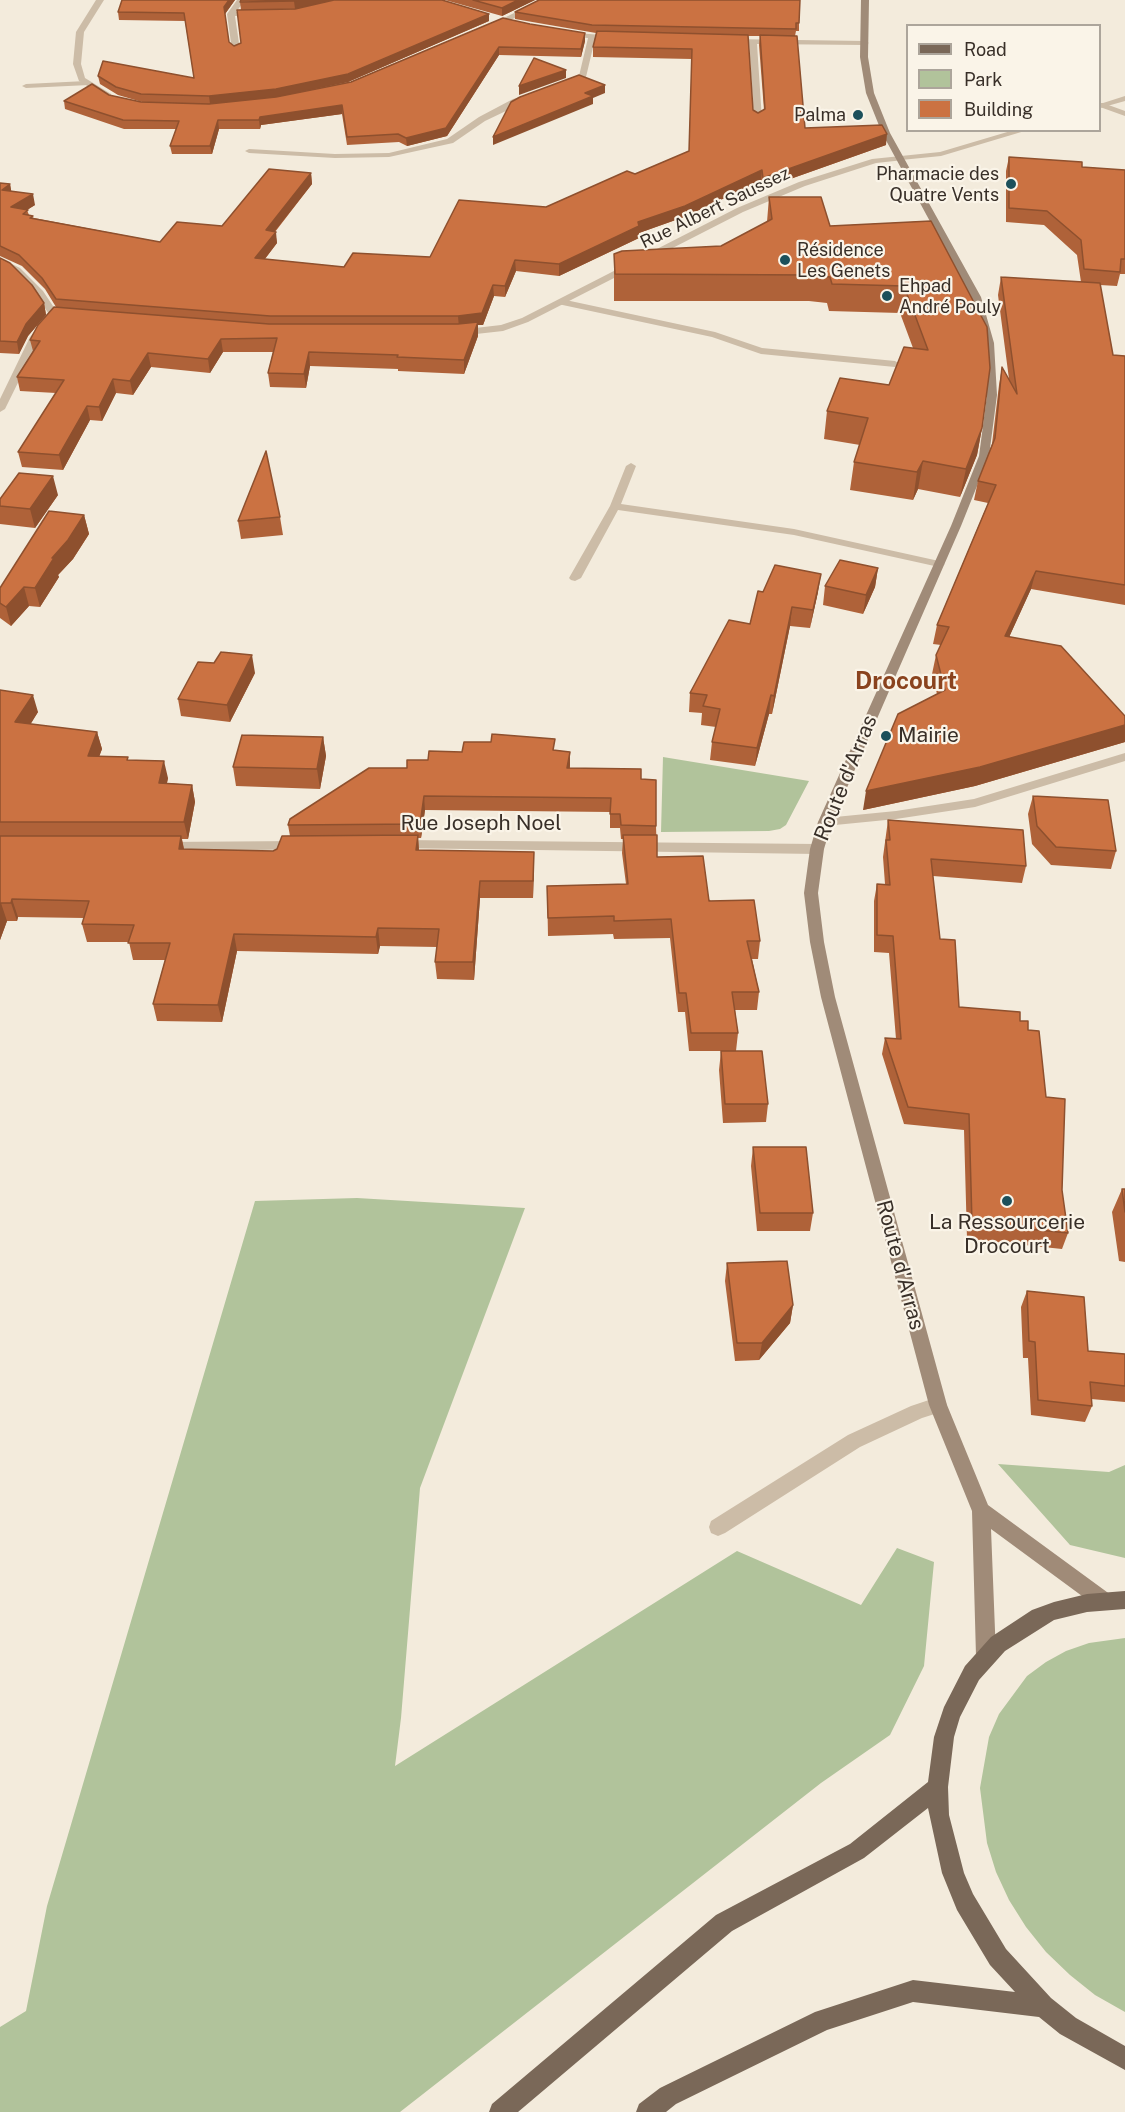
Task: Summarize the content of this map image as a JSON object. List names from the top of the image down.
{
  "streets": {
    "main road": ["Route d'Arras"],
    "street": ["Rue Albert Saussez", "Rue Joseph Noel"]
  },
  "crossings": [
    ["Rue Albert Saussez", "Route d'Arras"],
    ["Route d'Arras", "Rue Joseph Noel"]
  ],
  "districts": ["Drocourt"],
  "places": [
    "Palma",
    "Pharmacie des Quatre Vents",
    "Résidence Les Genets",
    "Ehpad André Pouly",
    "Mairie",
    "La Ressourcerie Drocourt"
  ],
  "legend": ["Road", "Park", "Building"]
}
